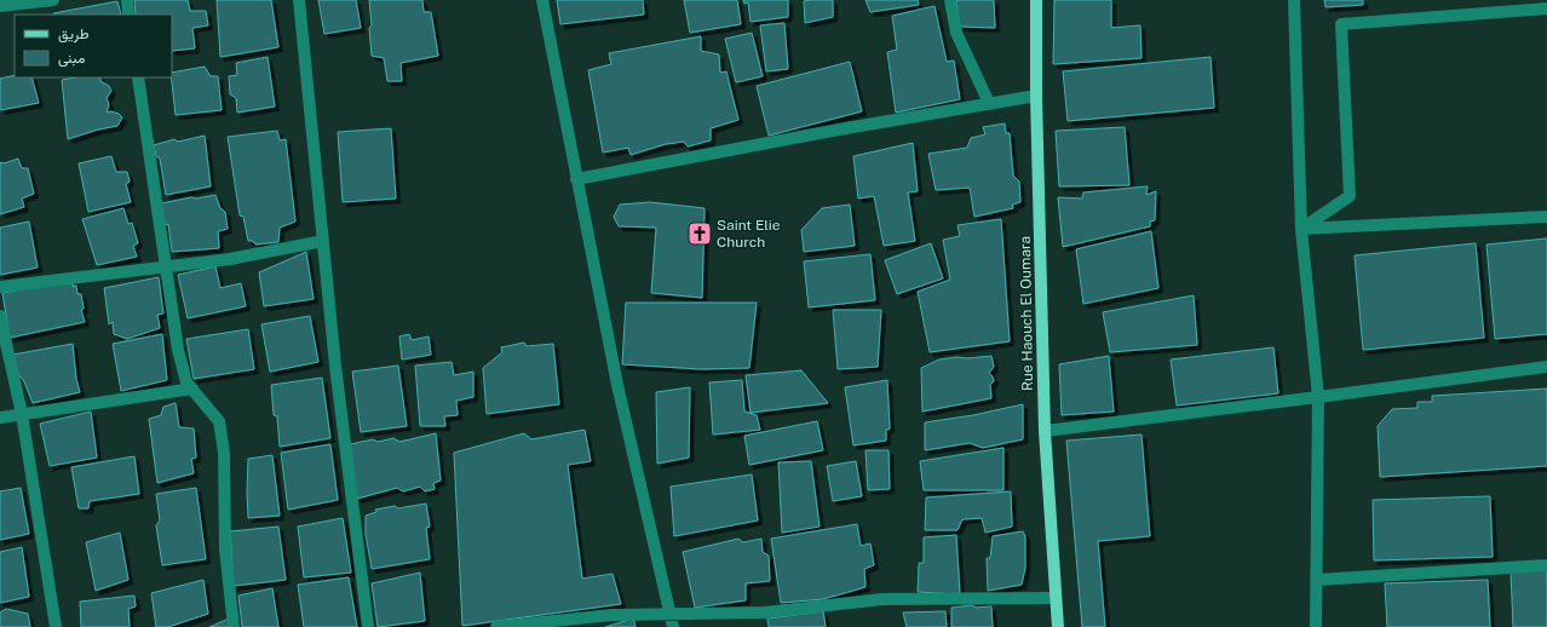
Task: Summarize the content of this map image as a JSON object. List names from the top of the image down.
{
  "streets": {
    "main road": ["Rue Haouch El Oumara"]
  },
  "places": {
    "church": ["Saint Elie Church"]
  },
  "legend": ["طريق", "مبنى"]
}
